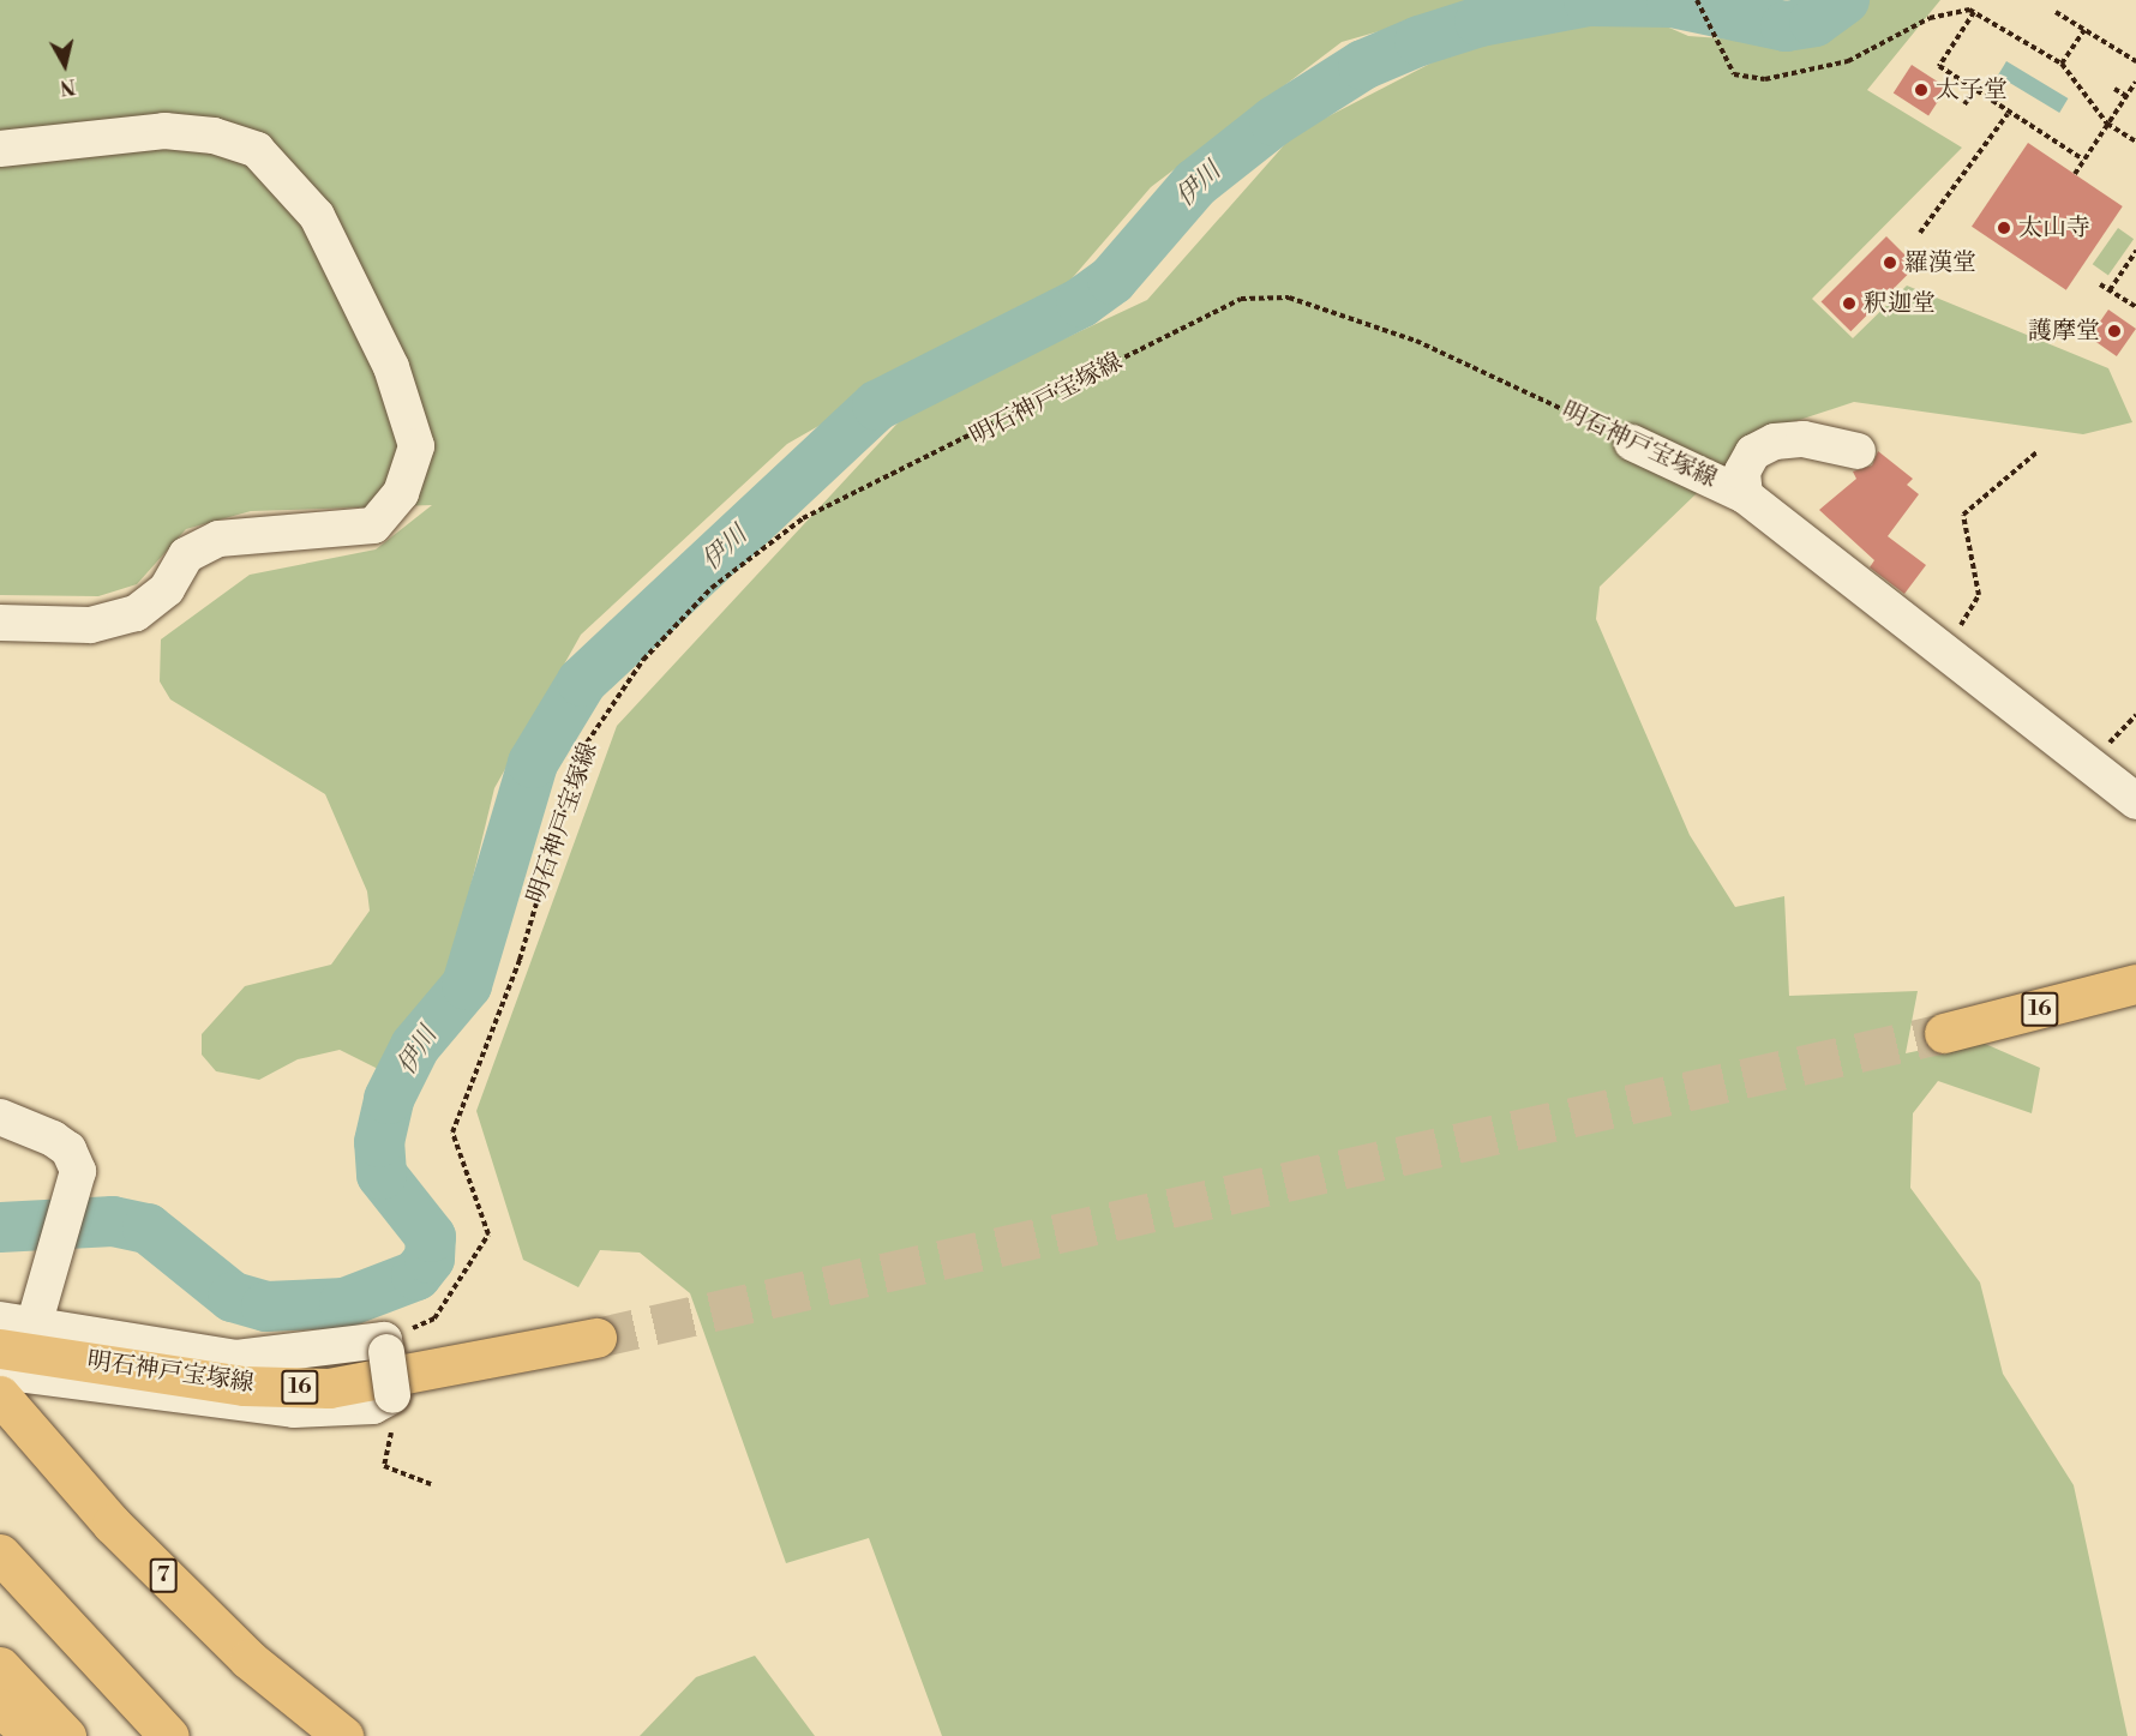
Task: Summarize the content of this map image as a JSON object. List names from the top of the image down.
{
  "streets": {
    "main road": ["明石神戸宝塚線", "16", "7"]
  },
  "water": ["伊川"],
  "places": [
    "太子堂",
    "太山寺",
    "羅漢堂",
    "釈迦堂",
    "護摩堂"
  ],
  "north": "bottom"
}
